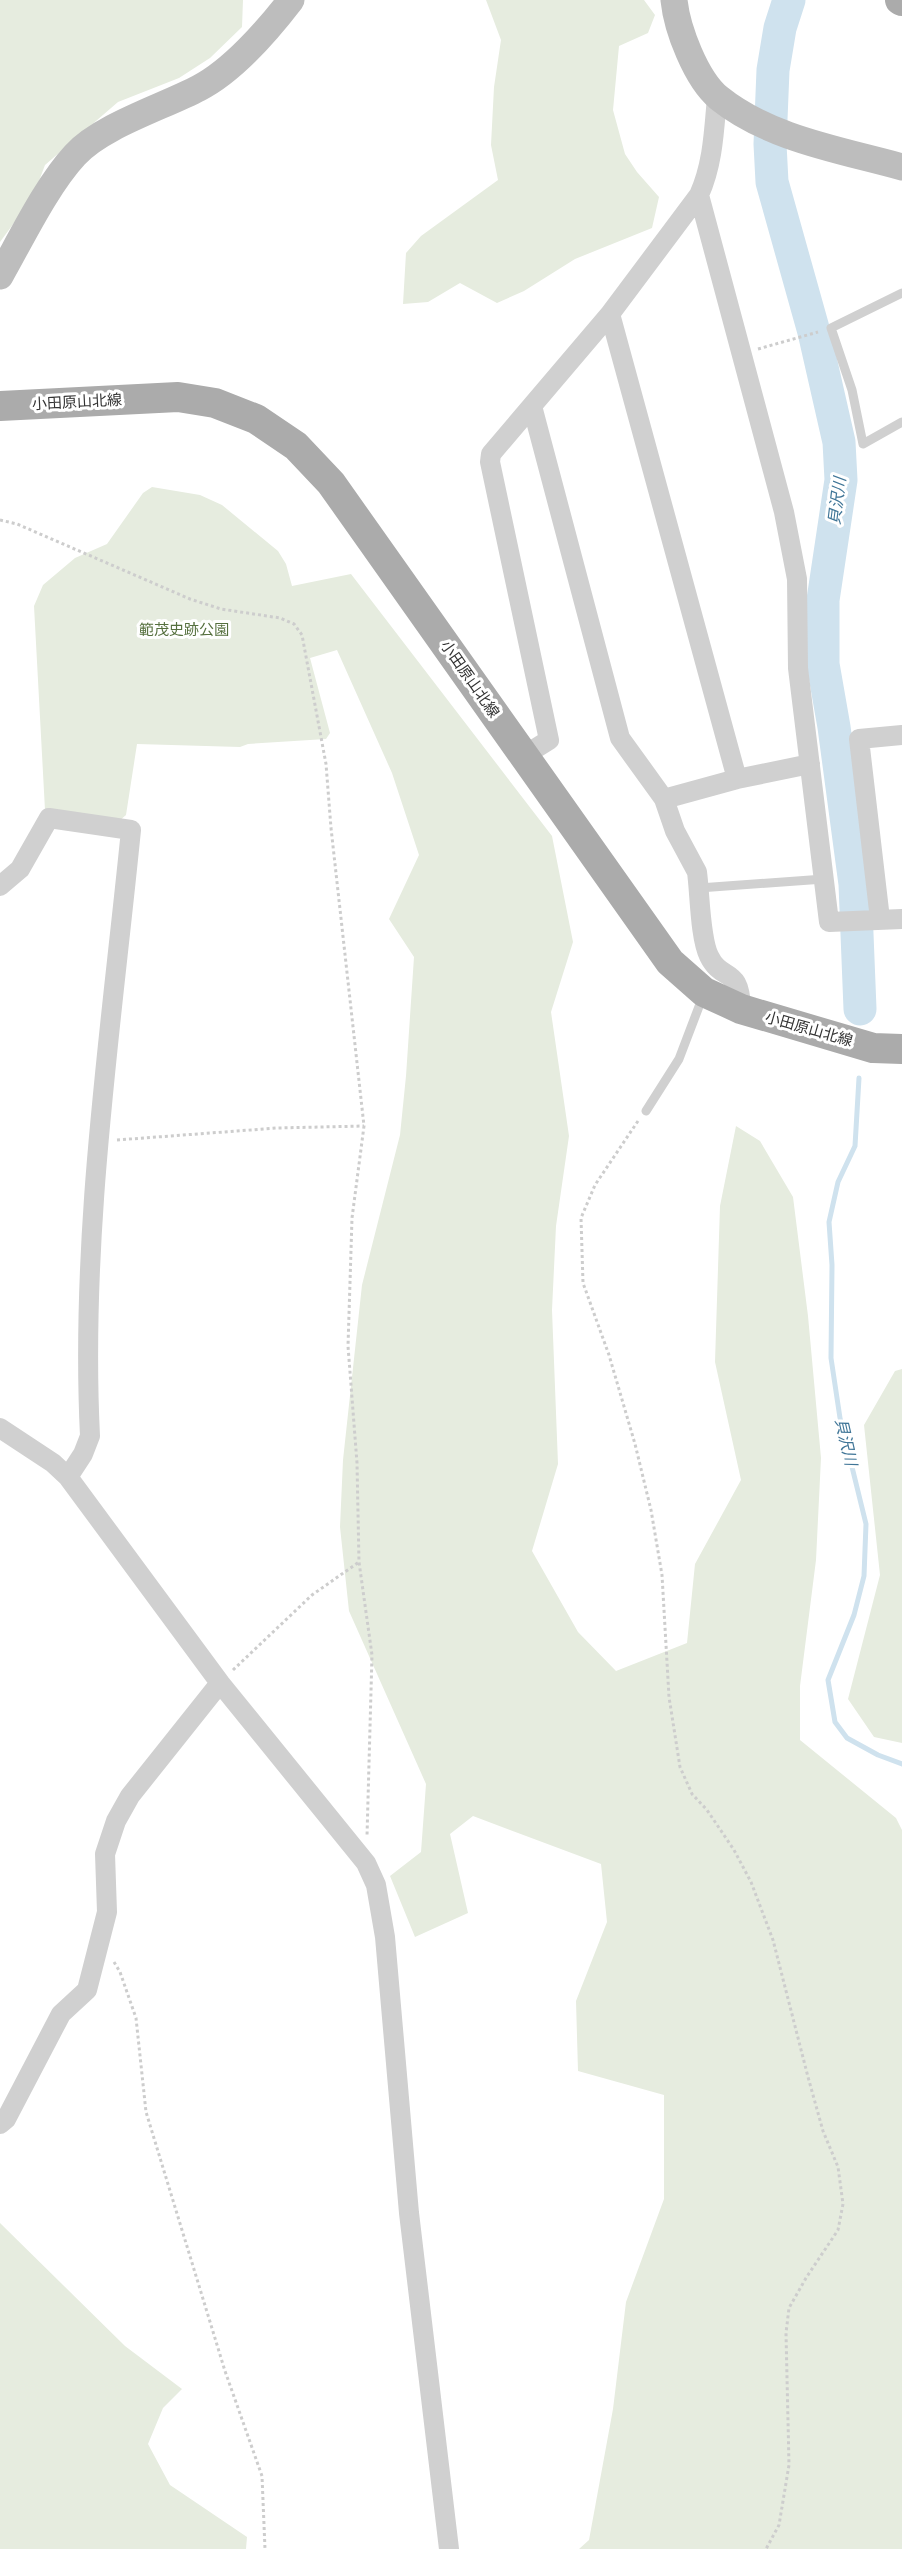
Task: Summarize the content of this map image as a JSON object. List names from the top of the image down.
{
  "streets": {
    "main road": ["小田原山北線"]
  },
  "water": ["貝沢川"],
  "parks": ["範茂史跡公園"]
}
